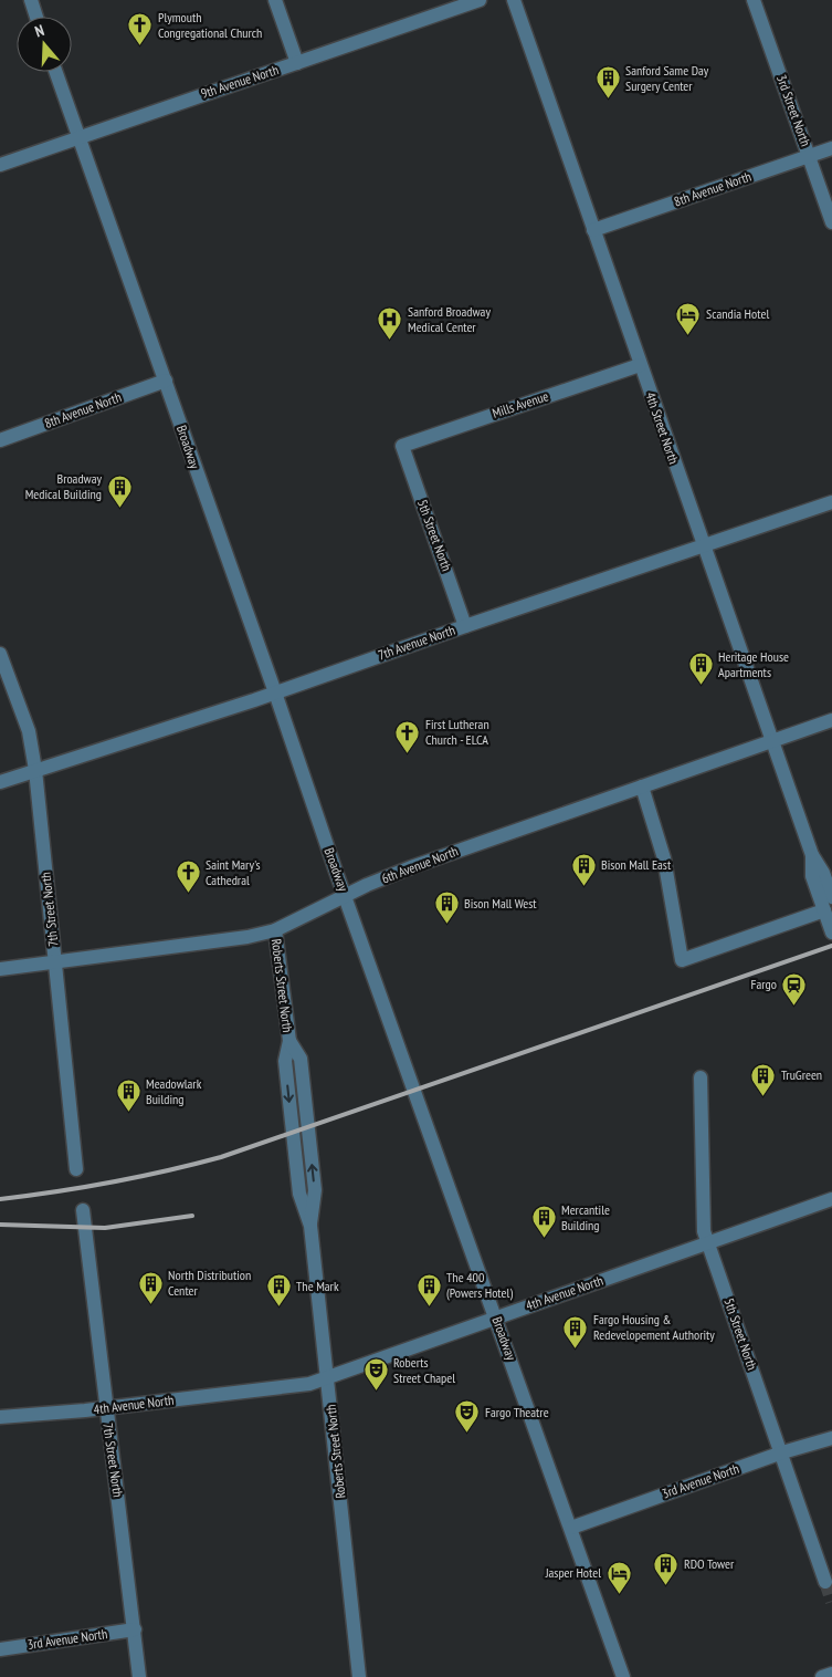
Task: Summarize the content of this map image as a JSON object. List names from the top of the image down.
{
  "streets": {
    "street": [
      "9th Avenue North",
      "3rd Street North",
      "8th Avenue North",
      "Mills Avenue",
      "4th Street North",
      "Broadway",
      "5th Street North",
      "7th Avenue North",
      "6th Avenue North",
      "7th Street North",
      "Roberts Street North",
      "4th Avenue North",
      "3rd Avenue North"
    ]
  },
  "crossings": [
    ["9th Avenue North", "Broadway"],
    ["3rd Street North", "8th Avenue North"],
    ["8th Avenue North", "4th Street North"],
    ["8th Avenue North", "Broadway"],
    ["Mills Avenue", "4th Street North"],
    ["Mills Avenue", "5th Street North"],
    ["4th Street North", "7th Avenue North"],
    ["4th Street North", "6th Avenue North"],
    ["Broadway", "7th Avenue North"],
    ["Broadway", "6th Avenue North"],
    ["Broadway", "4th Avenue North"],
    ["Broadway", "3rd Avenue North"],
    ["5th Street North", "7th Avenue North"],
    ["5th Street North", "4th Avenue North"],
    ["5th Street North", "3rd Avenue North"],
    ["7th Avenue North", "7th Street North"],
    ["6th Avenue North", "7th Street North"],
    ["6th Avenue North", "Roberts Street North"],
    ["7th Street North", "4th Avenue North"],
    ["7th Street North", "3rd Avenue North"],
    ["Roberts Street North", "4th Avenue North"]
  ],
  "places": {
    "church": ["Plymouth Congregational Church", "First Lutheran Church - ELCA", "Saint Mary's Cathedral"],
    "building": [
      "Sanford Same Day Surgery Center",
      "Broadway Medical Building",
      "Heritage House Apartments",
      "Bison Mall East",
      "Bison Mall West",
      "TruGreen",
      "Meadowlark Building",
      "Mercantile Building",
      "North Distribution Center",
      "The 400 (Powers Hotel)",
      "The Mark",
      "Fargo Housing & Redevelopement Authority",
      "RDO Tower"
    ],
    "hotel": ["Scandia Hotel", "Jasper Hotel"],
    "hospital": ["Sanford Broadway Medical Center"],
    "station": ["Fargo"],
    "theatre": ["Roberts Street Chapel", "Fargo Theatre"]
  },
  "north": "top"
}
